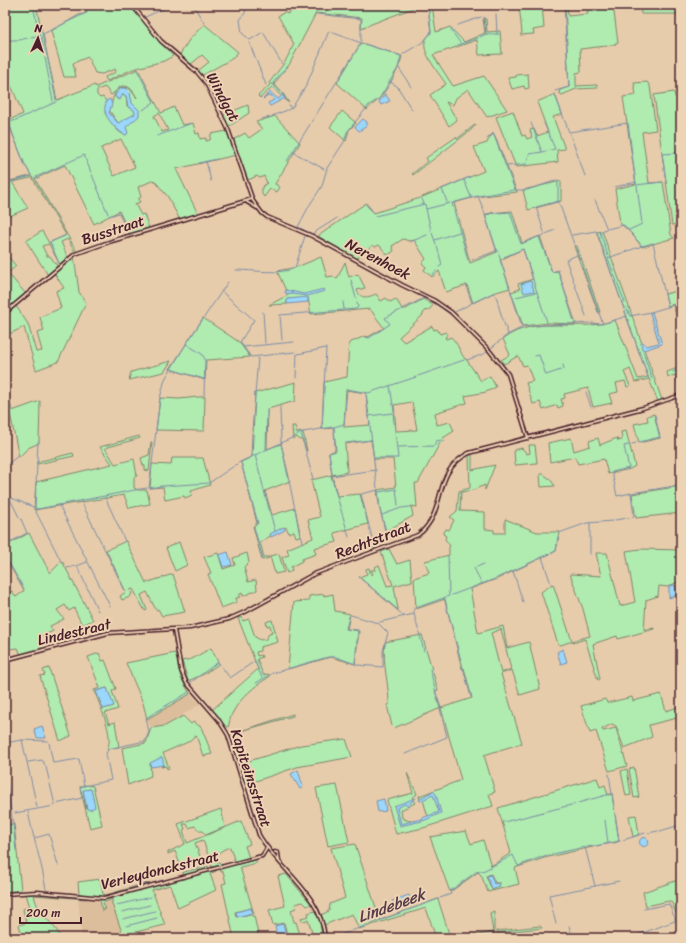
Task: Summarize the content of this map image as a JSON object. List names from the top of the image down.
{
  "streets": {
    "street": [
      "Windgat",
      "Busstraat",
      "Nerenhoek",
      "Rechtstraat",
      "Lindestraat",
      "Kapiteinsstraat",
      "Verleydonckstraat"
    ]
  },
  "crossings": [
    ["Windgat", "Busstraat"],
    ["Windgat", "Nerenhoek"],
    ["Busstraat", "Nerenhoek"],
    ["Nerenhoek", "Rechtstraat"],
    ["Rechtstraat", "Lindestraat"],
    ["Rechtstraat", "Kapiteinsstraat"],
    ["Lindestraat", "Kapiteinsstraat"],
    ["Kapiteinsstraat", "Verleydonckstraat"]
  ],
  "water": ["Lindebeek"],
  "scale_bar": "200 m",
  "north": "top"
}
